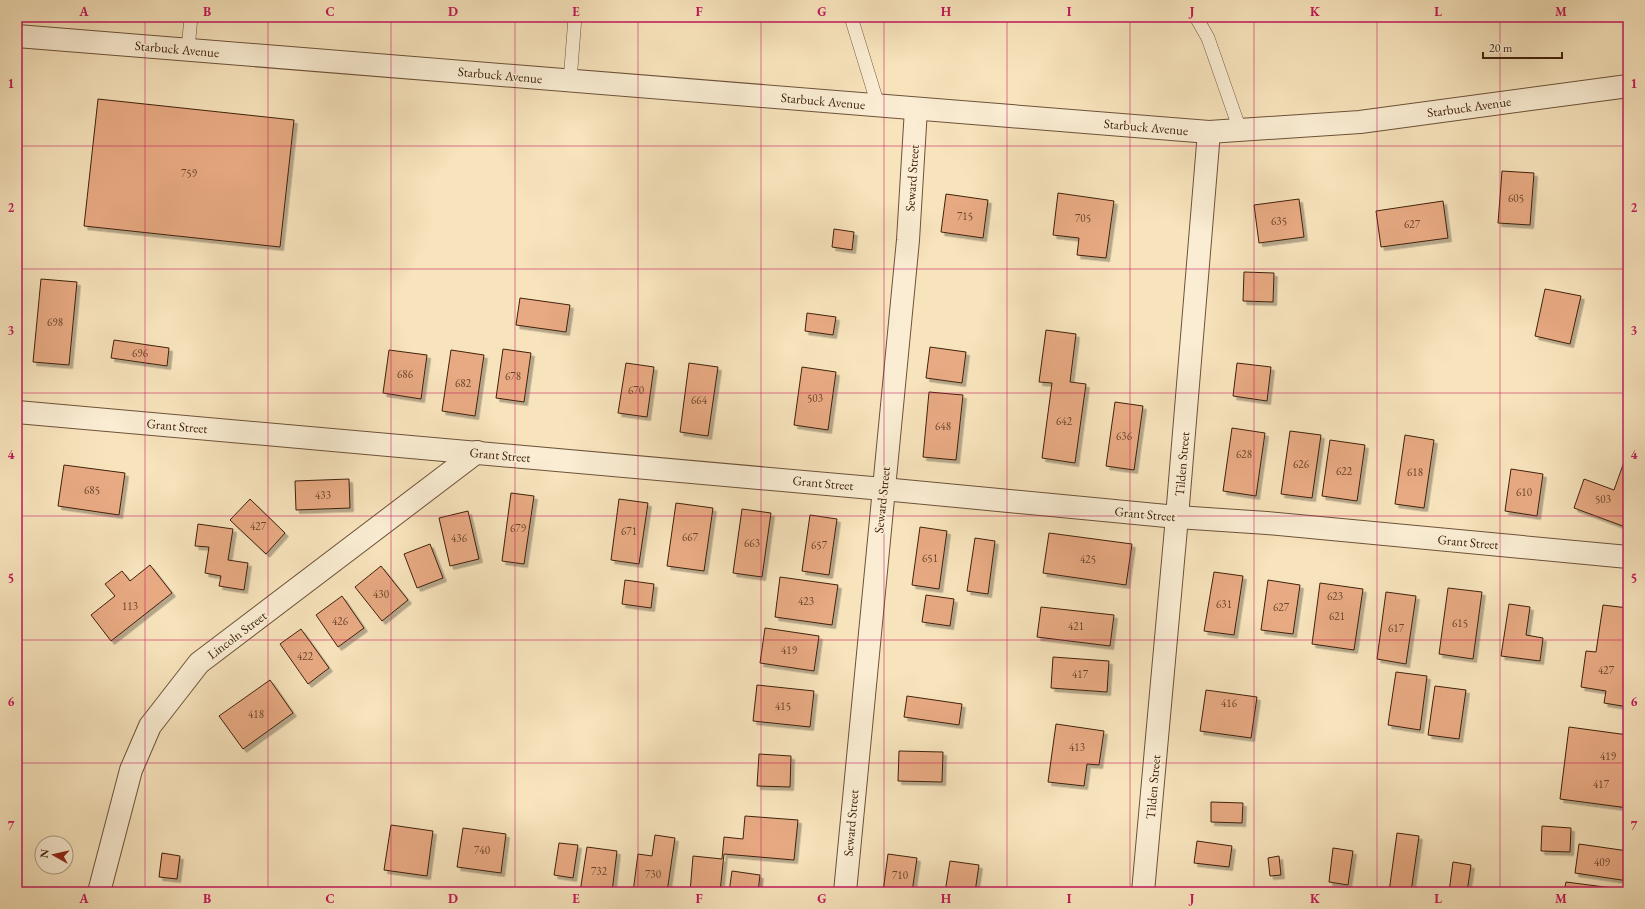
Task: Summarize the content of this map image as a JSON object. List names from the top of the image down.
{
  "streets": {
    "street": [
      "Starbuck Avenue",
      "Seward Street",
      "Grant Street",
      "Tilden Street",
      "Lincoln Street"
    ]
  },
  "crossings": [
    ["Starbuck Avenue", "Seward Street"],
    ["Starbuck Avenue", "Tilden Street"],
    ["Seward Street", "Grant Street"],
    ["Grant Street", "Tilden Street"],
    ["Grant Street", "Lincoln Street"]
  ],
  "house_numbers": [
    "759",
    "605",
    "715",
    "705",
    "635",
    "627",
    "698",
    "696",
    "686",
    "678",
    "682",
    "670",
    "503",
    "664",
    "642",
    "648",
    "636",
    "628",
    "626",
    "622",
    "618",
    "685",
    "610",
    "433",
    "503",
    "427",
    "679",
    "671",
    "667",
    "436",
    "663",
    "657",
    "651",
    "425",
    "430",
    "623",
    "423",
    "631",
    "113",
    "627",
    "621",
    "426",
    "615",
    "421",
    "617",
    "419",
    "422",
    "427",
    "417",
    "416",
    "415",
    "418",
    "413",
    "419",
    "417",
    "740",
    "409",
    "732",
    "730",
    "710"
  ],
  "scale_bar": "20 m",
  "north": "left",
  "grid": {
    "columns": [
      "A",
      "B",
      "C",
      "D",
      "E",
      "F",
      "G",
      "H",
      "I",
      "J",
      "K",
      "L",
      "M"
    ],
    "rows": [
      "1",
      "2",
      "3",
      "4",
      "5",
      "6",
      "7"
    ]
  }
}
